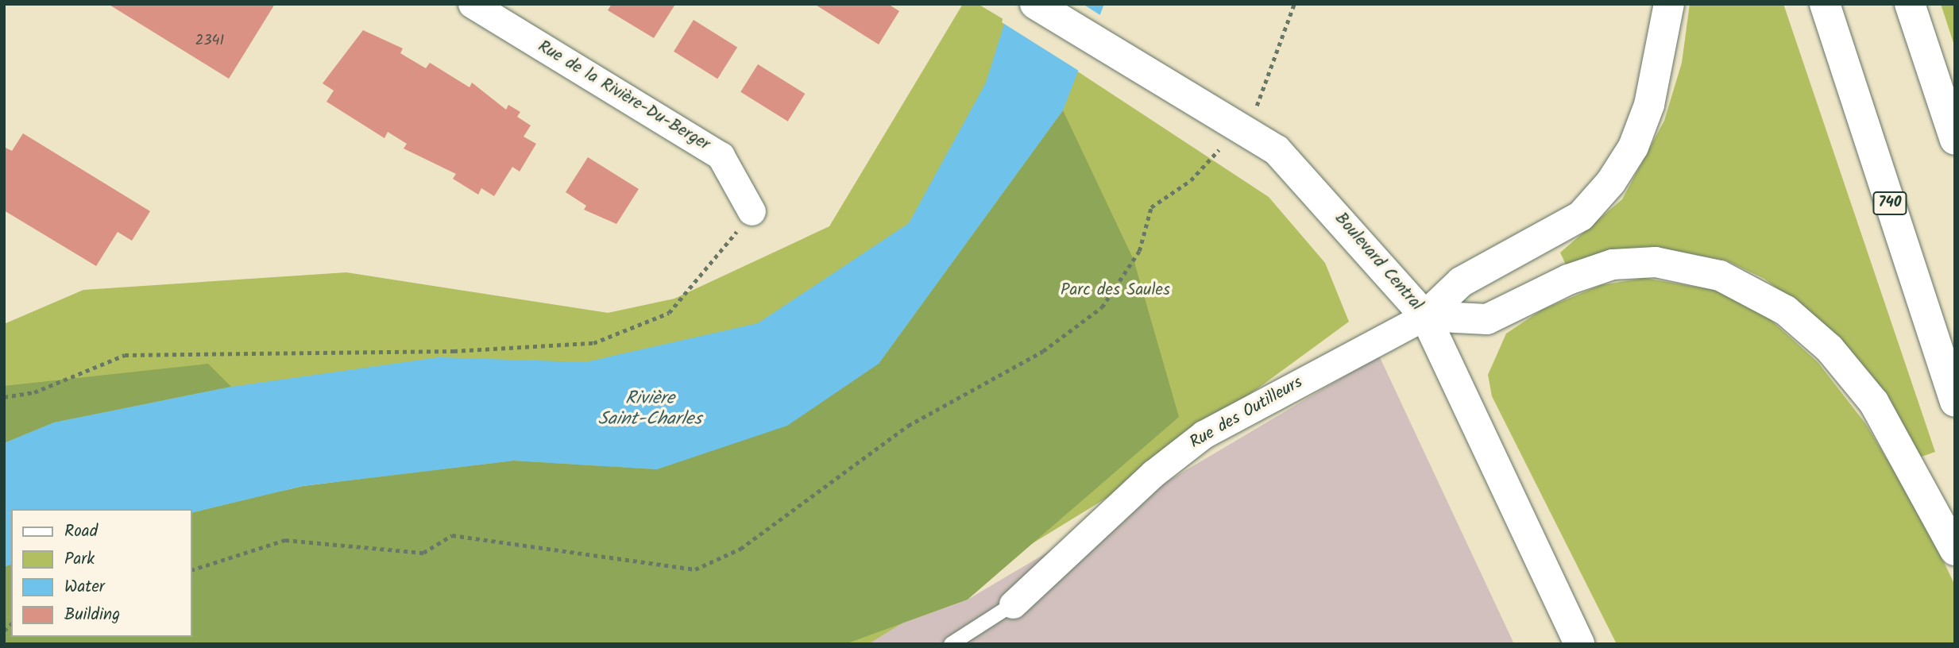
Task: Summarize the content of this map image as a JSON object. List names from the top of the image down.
{
  "streets": {
    "main road": ["740", "Boulevard Central"],
    "street": ["Rue de la Rivière-Du-Berger", "Rue des Outilleurs"]
  },
  "crossings": [
    ["Boulevard Central", "Rue des Outilleurs"]
  ],
  "water": ["Rivière Saint-Charles"],
  "parks": ["Parc des Saules"],
  "house_numbers": ["2341"],
  "legend": [
    "Road",
    "Park",
    "Water",
    "Building"
  ]
}
